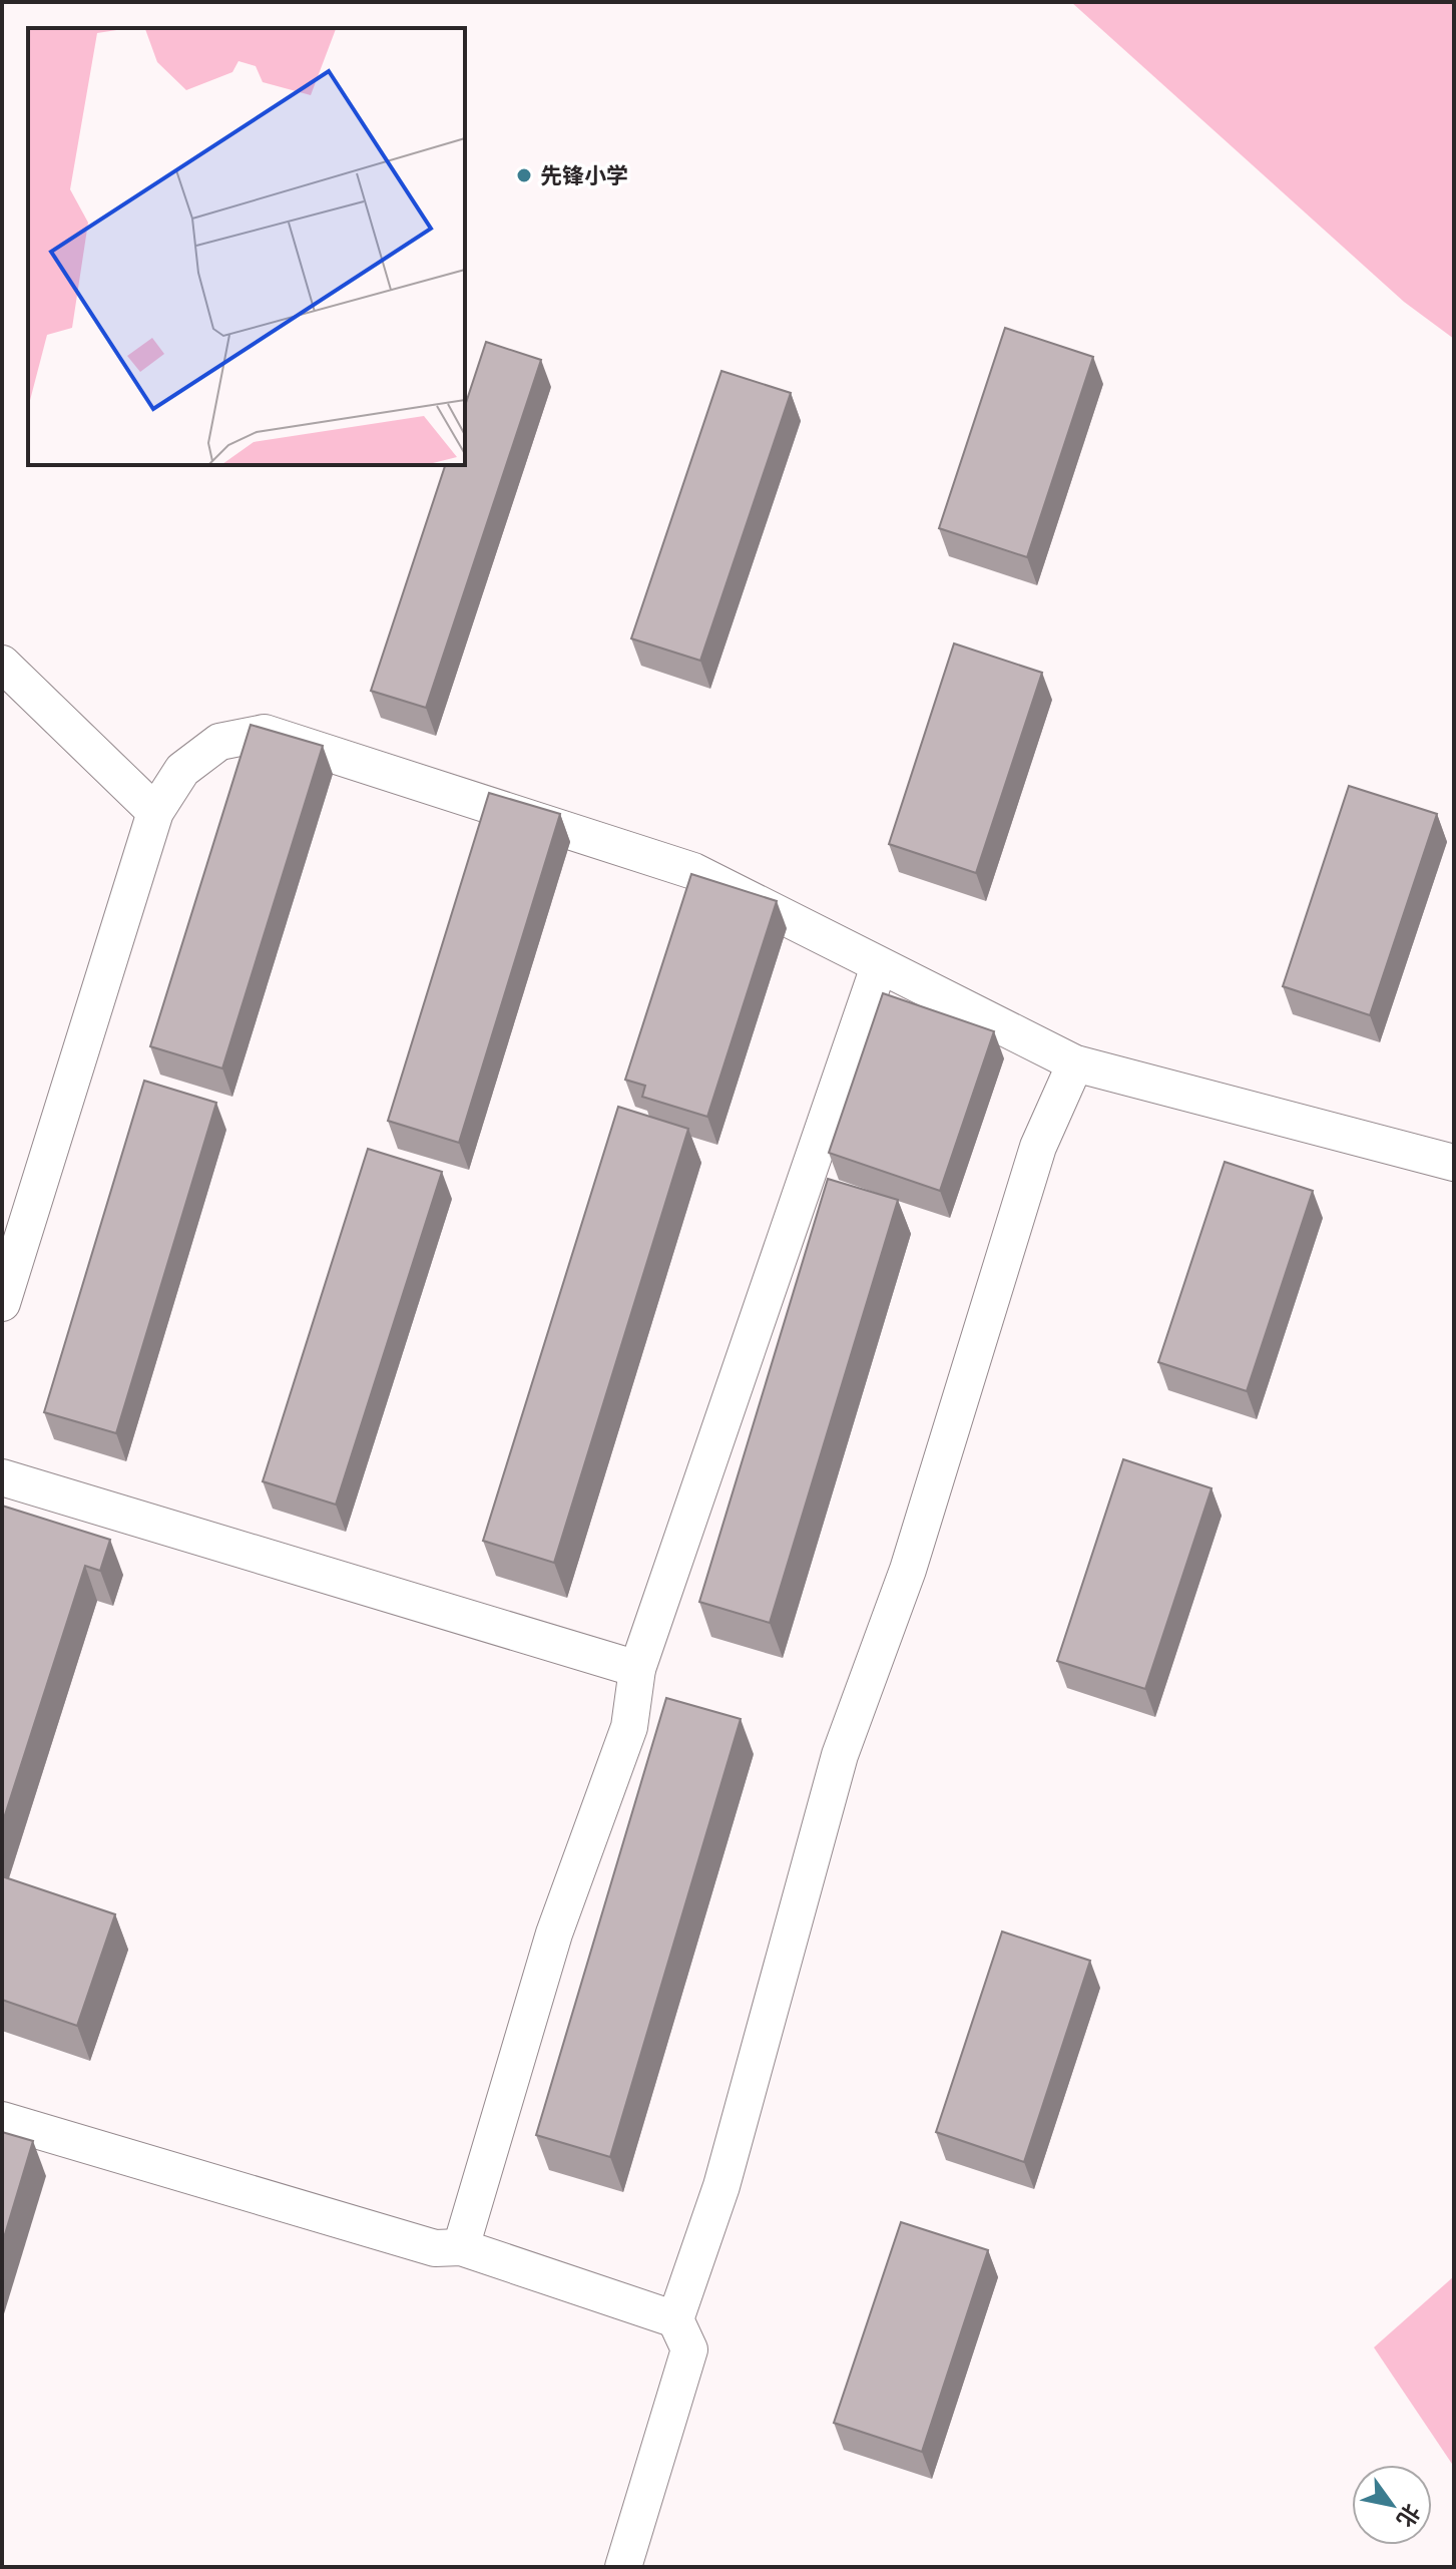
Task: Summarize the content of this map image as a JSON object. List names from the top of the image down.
{
  "places": ["先锋小学"],
  "north": "bottom right"
}
